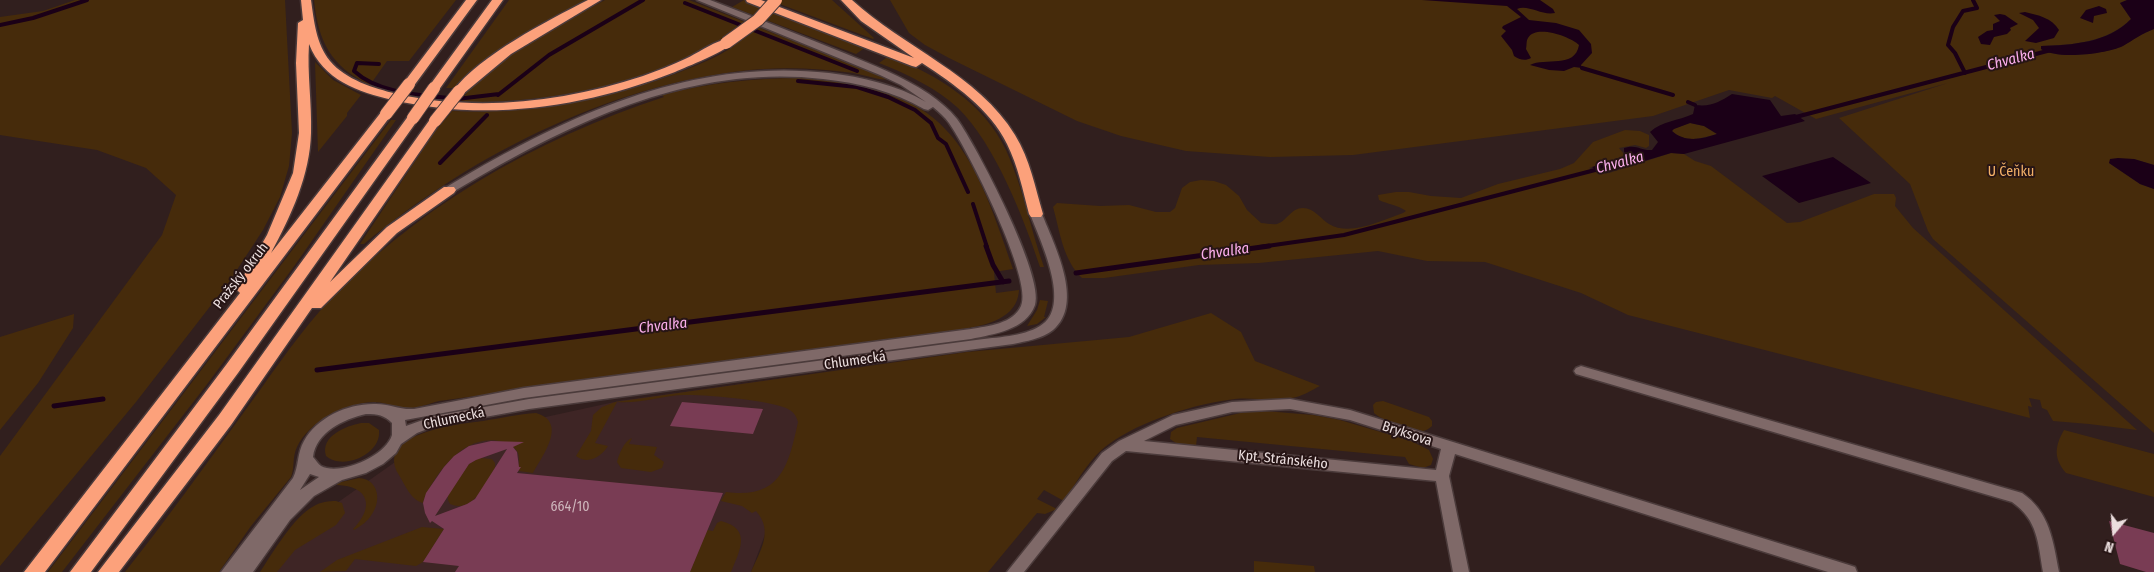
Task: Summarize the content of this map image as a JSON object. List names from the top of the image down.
{
  "streets": {
    "highway": ["Pražský okruh", "Chlumecká"],
    "main road": ["Bryksova", "Kpt. Stránského"]
  },
  "crossings": [
    ["Bryksova", "Kpt. Stránského"]
  ],
  "water": ["Chvalka"],
  "parks": ["U Čeňku"],
  "house_numbers": ["664/10"],
  "north": "bottom"
}
